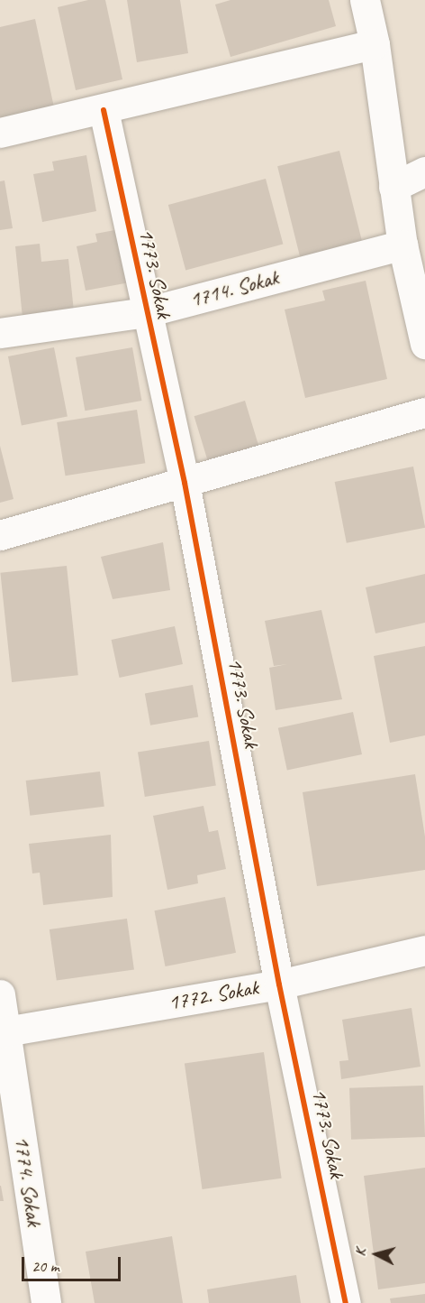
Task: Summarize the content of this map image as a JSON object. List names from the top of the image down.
{
  "streets": {
    "street": [
      "1773. Sokak",
      "1714. Sokak",
      "1772. Sokak",
      "1774. Sokak"
    ]
  },
  "crossings": [
    ["1773. Sokak", "1714. Sokak"],
    ["1773. Sokak", "1772. Sokak"],
    ["1772. Sokak", "1774. Sokak"]
  ],
  "scale_bar": "20 m",
  "north": "left"
}
